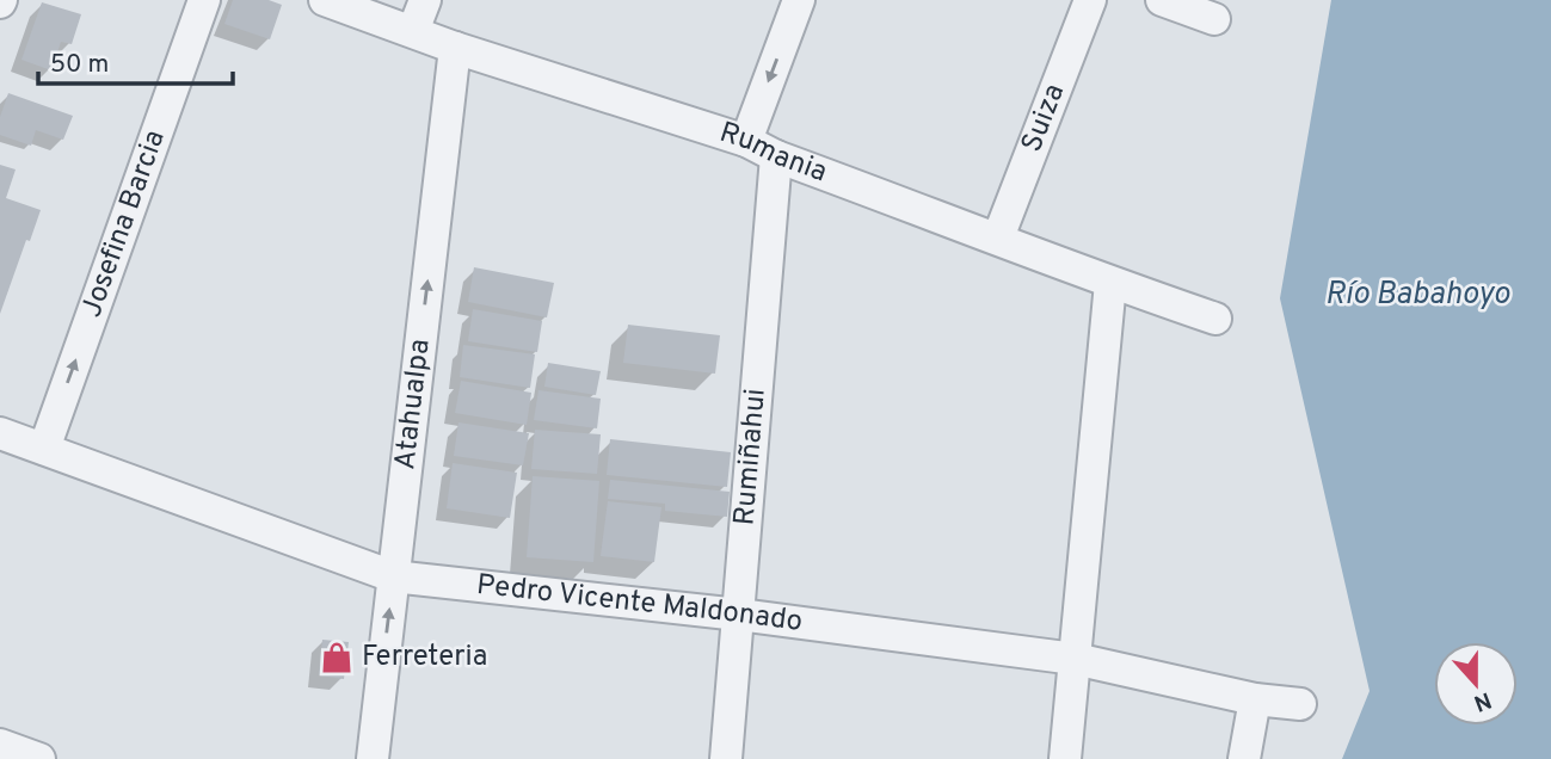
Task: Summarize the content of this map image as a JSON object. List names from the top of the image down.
{
  "streets": {
    "street": [
      "Suiza",
      "Rumania",
      "Josefina Barcia",
      "Atahualpa",
      "Rumiñahui",
      "Pedro Vicente Maldonado"
    ]
  },
  "crossings": [
    ["Suiza", "Rumania"],
    ["Rumania", "Atahualpa"],
    ["Rumania", "Rumiñahui"],
    ["Josefina Barcia", "Pedro Vicente Maldonado"],
    ["Atahualpa", "Pedro Vicente Maldonado"],
    ["Rumiñahui", "Pedro Vicente Maldonado"]
  ],
  "one_way": ["Josefina Barcia", "Atahualpa"],
  "water": ["Río Babahoyo"],
  "places": {
    "shop": ["Ferreteria"]
  },
  "scale_bar": "50 m",
  "north": "bottom"
}
